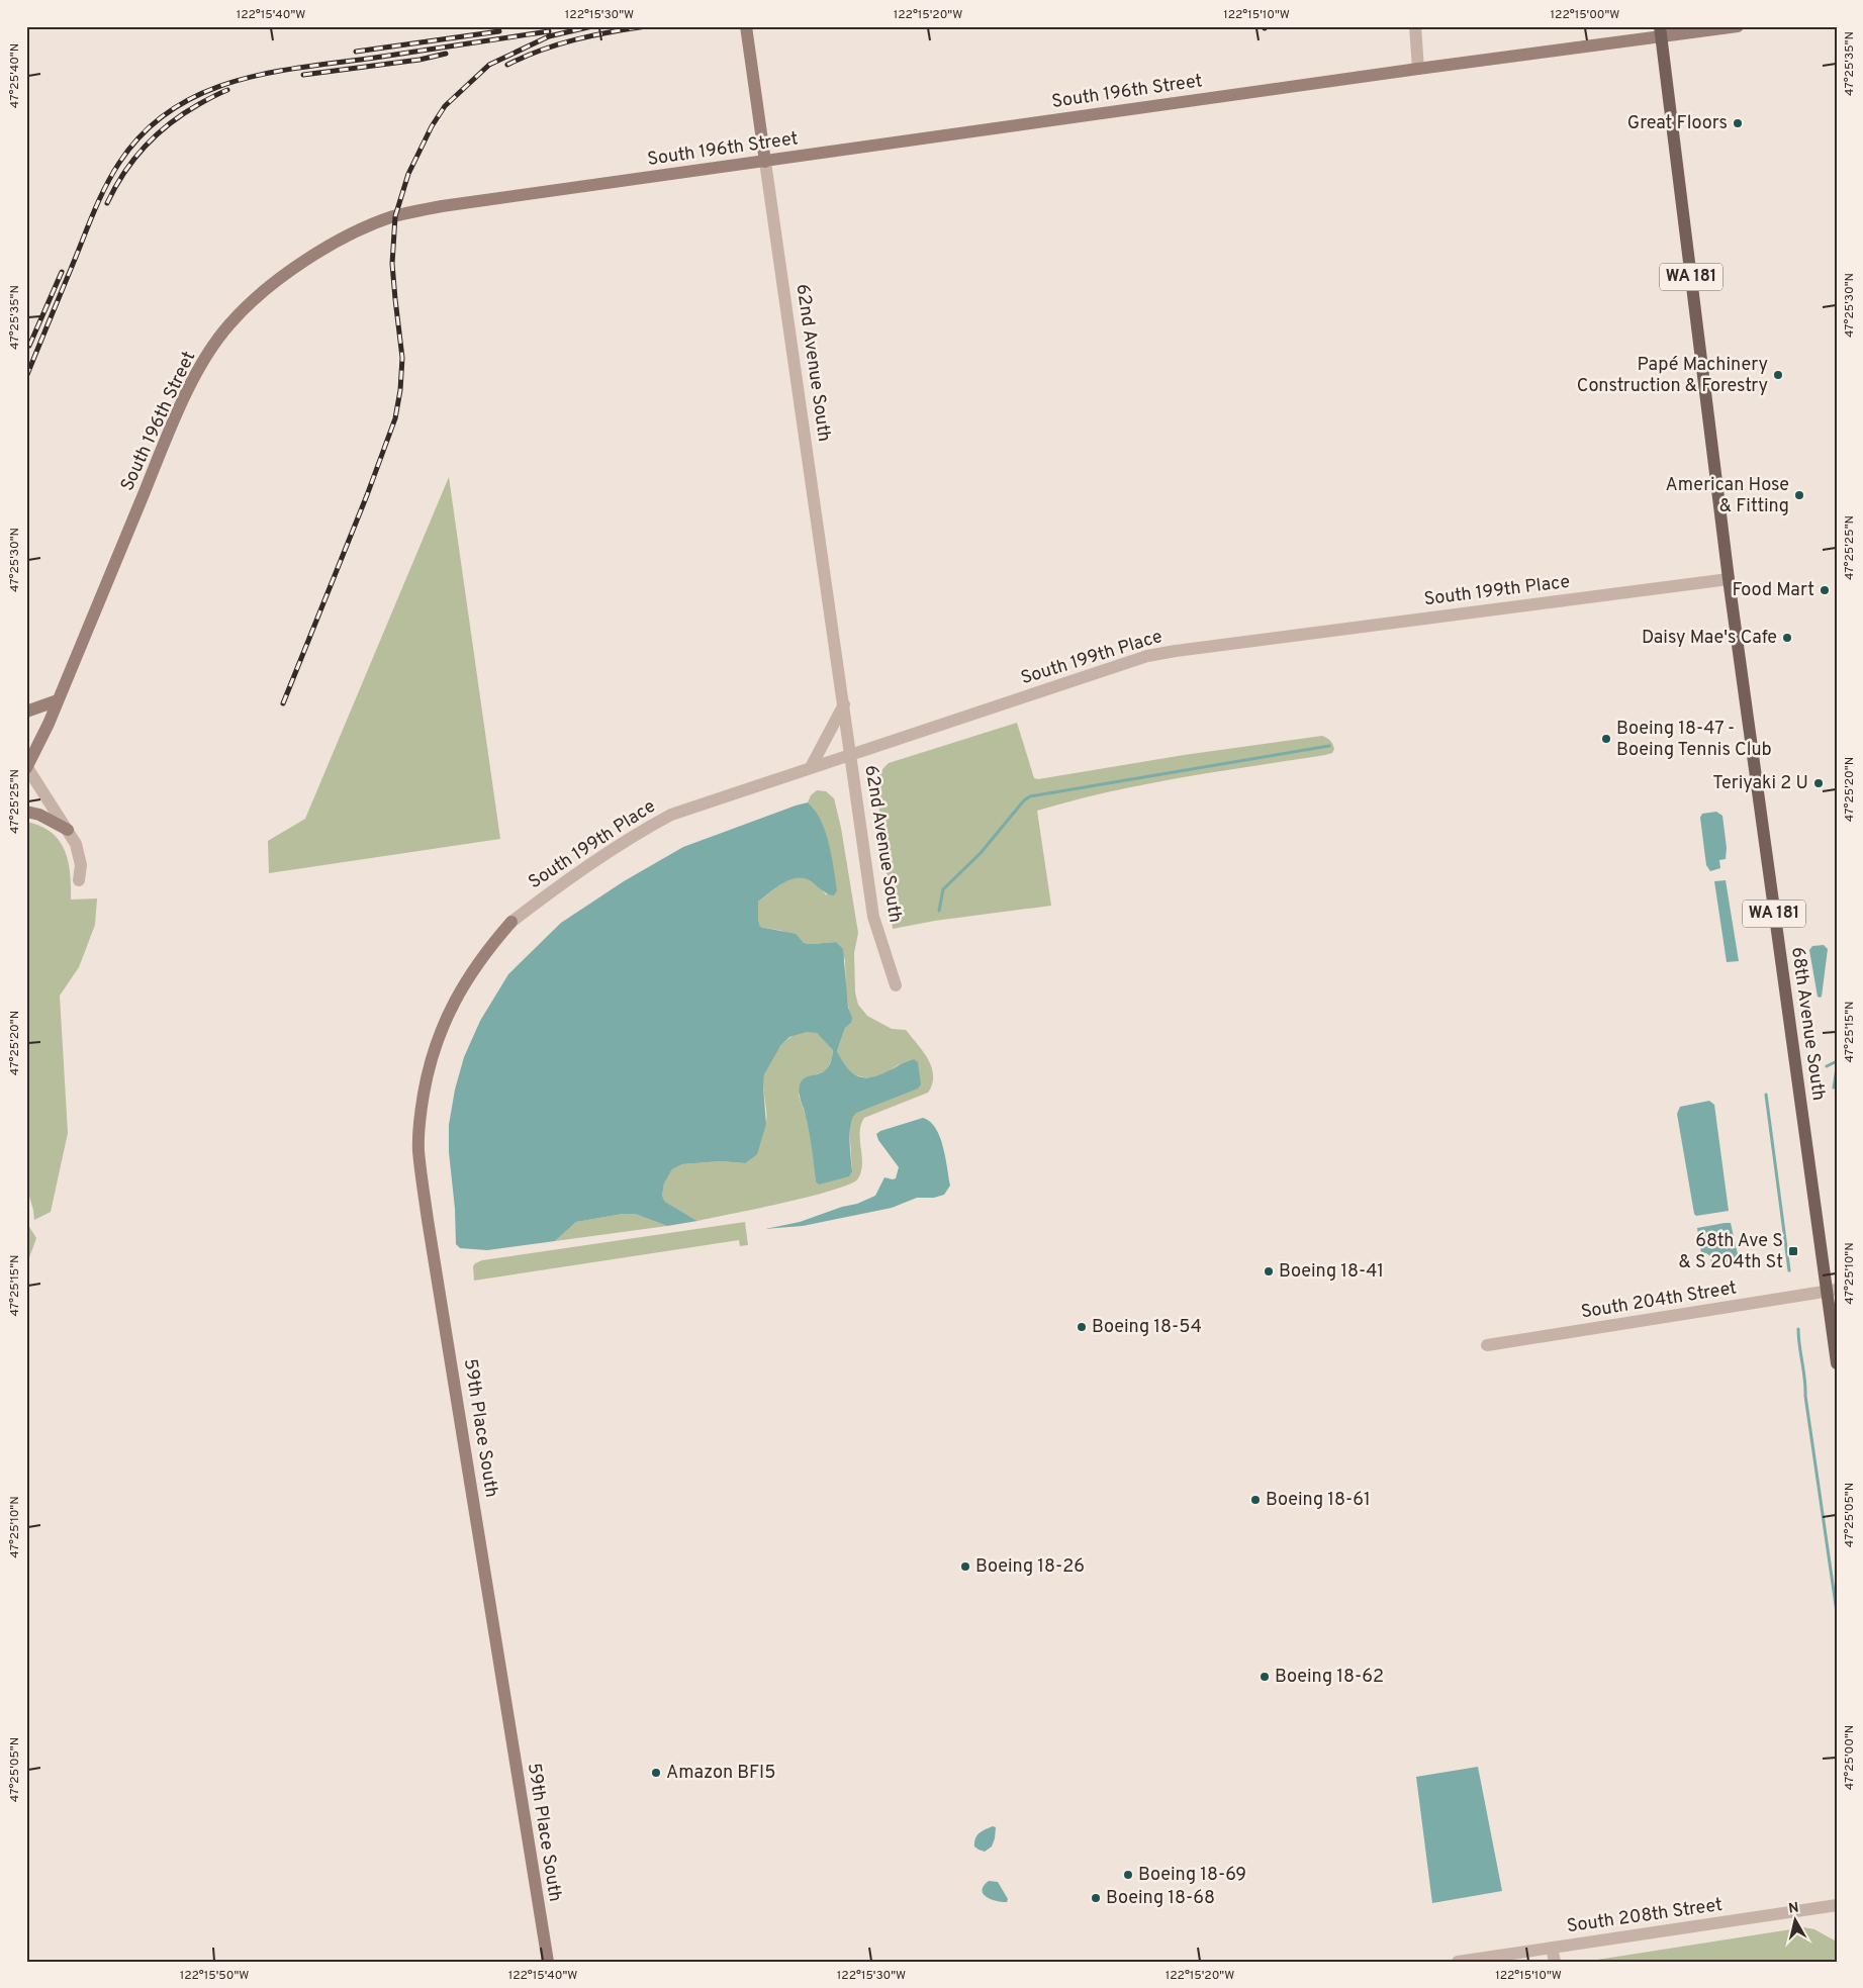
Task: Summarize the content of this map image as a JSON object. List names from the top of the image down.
{
  "streets": {
    "main road": [
      "South 196th Street",
      "WA 181",
      "62nd Avenue South",
      "68th Avenue South",
      "59th Place South"
    ],
    "street": ["South 199th Place", "South 204th Street", "South 208th Street"]
  },
  "crossings": [
    ["South 196th Street", "62nd Avenue South"],
    ["South 196th Street", "68th Avenue South"],
    ["62nd Avenue South", "South 199th Place"],
    ["South 199th Place", "68th Avenue South"],
    ["South 199th Place", "59th Place South"],
    ["68th Avenue South", "South 204th Street"]
  ],
  "places": {
    "other": [
      "Great Floors",
      "Papé Machinery Construction & Forestry",
      "American Hose & Fitting",
      "Food Mart",
      "Daisy Mae's Cafe",
      "Boeing 18-47 - Boeing Tennis Club",
      "Teriyaki 2 U",
      "Boeing 18-41",
      "Boeing 18-54",
      "Boeing 18-61",
      "Boeing 18-26",
      "Boeing 18-62",
      "Amazon BFI5",
      "Boeing 18-69",
      "Boeing 18-68"
    ],
    "transit": ["68th Ave S & S 204th St"]
  },
  "north": "top",
  "coordinates": [
    "122°15'40\"W",
    "122°15'30\"W",
    "122°15'20\"W",
    "122°15'10\"W",
    "122°15'00\"W",
    "47°25'35\"N",
    "47°25'40\"N",
    "47°25'30\"N",
    "47°25'25\"N",
    "47°25'20\"N",
    "47°25'15\"N",
    "47°25'10\"N",
    "47°25'05\"N",
    "47°25'00\"N",
    "122°15'50\"W"
  ]
}
